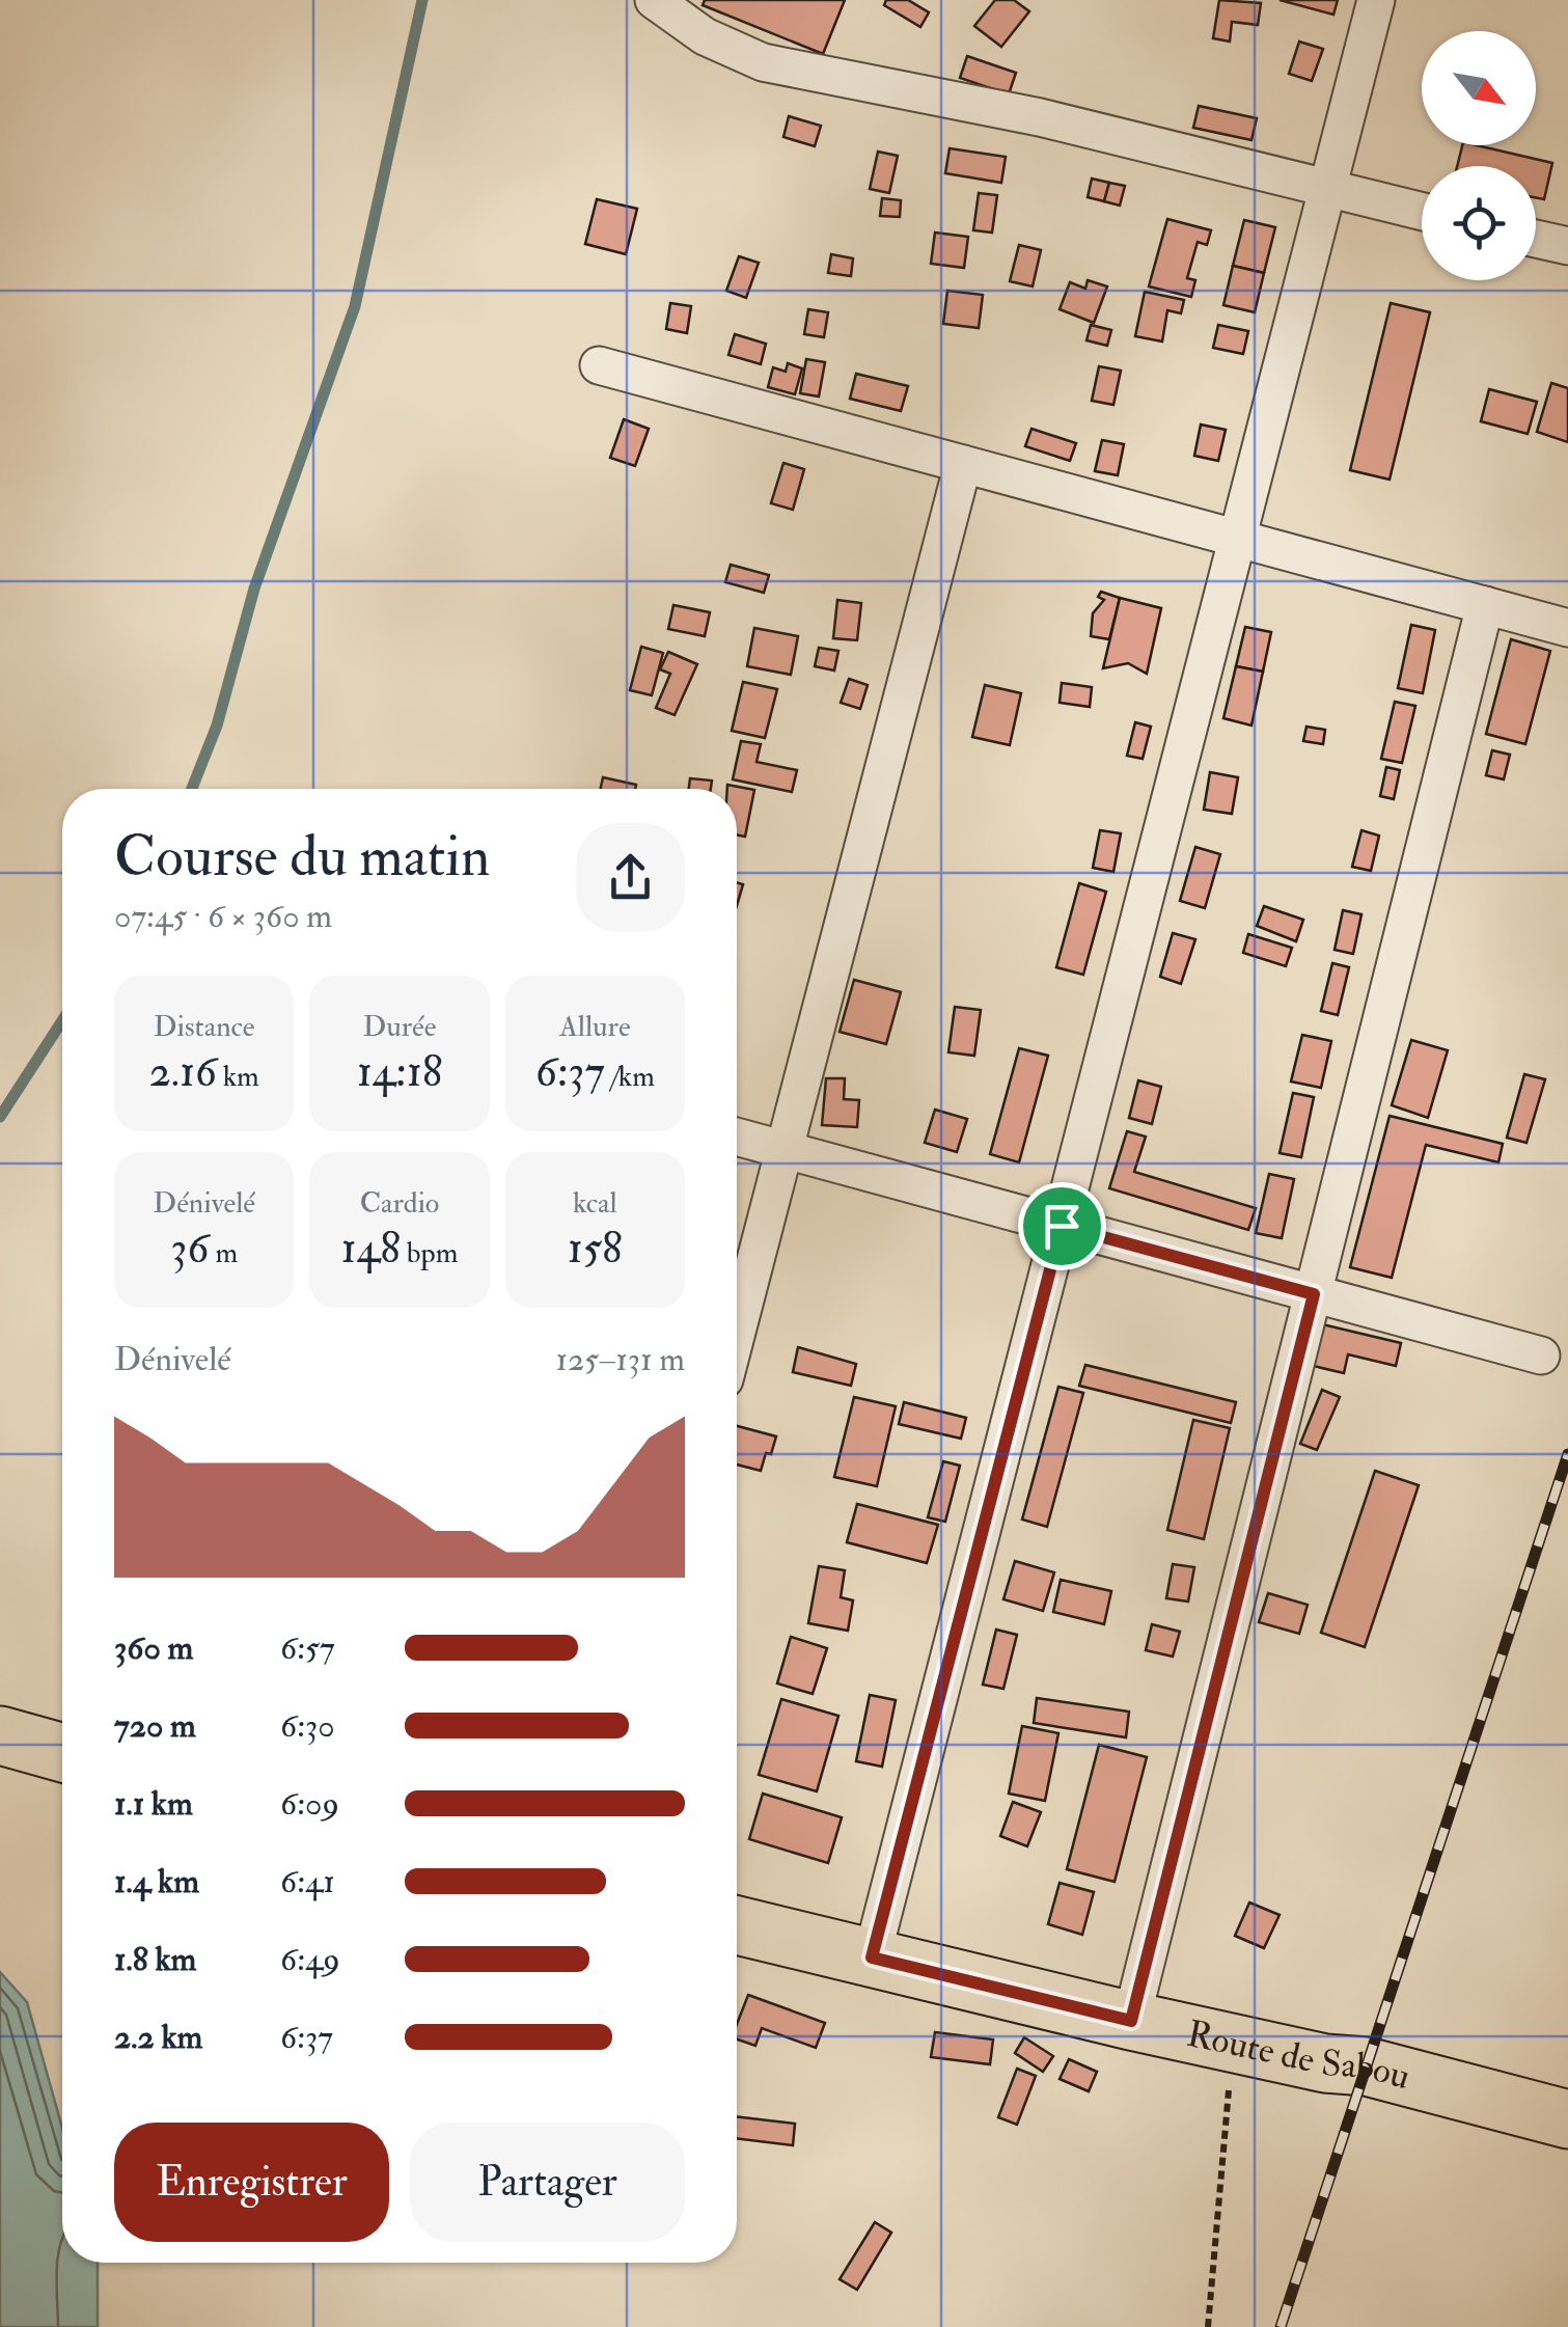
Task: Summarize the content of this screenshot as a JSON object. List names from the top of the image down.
{
  "streets": {
    "main road": ["Route de Sabou"]
  },
  "north": "bottom right",
  "page": {
    "heading": ["Course du matin", "07:45 · 6 × 360 m"],
    "stats": [
      ["Distance", "2.16 km"],
      ["Durée", "14:18"],
      ["Allure", "6:37 /km"],
      ["Dénivelé", "36 m"],
      ["Cardio", "148 bpm"],
      ["kcal", "158"]
    ],
    "chart": ["Dénivelé", "125–131 m"],
    "list": [
      {
        "name": "360 m",
        "note": "6:57"
      },
      {
        "name": "720 m",
        "note": "6:30"
      },
      {
        "name": "1.1 km",
        "note": "6:09"
      },
      {
        "name": "1.4 km",
        "note": "6:41"
      },
      {
        "name": "1.8 km",
        "note": "6:49"
      },
      {
        "name": "2.2 km",
        "note": "6:37"
      }
    ],
    "buttons": ["Enregistrer", "Partager"]
  }
}
